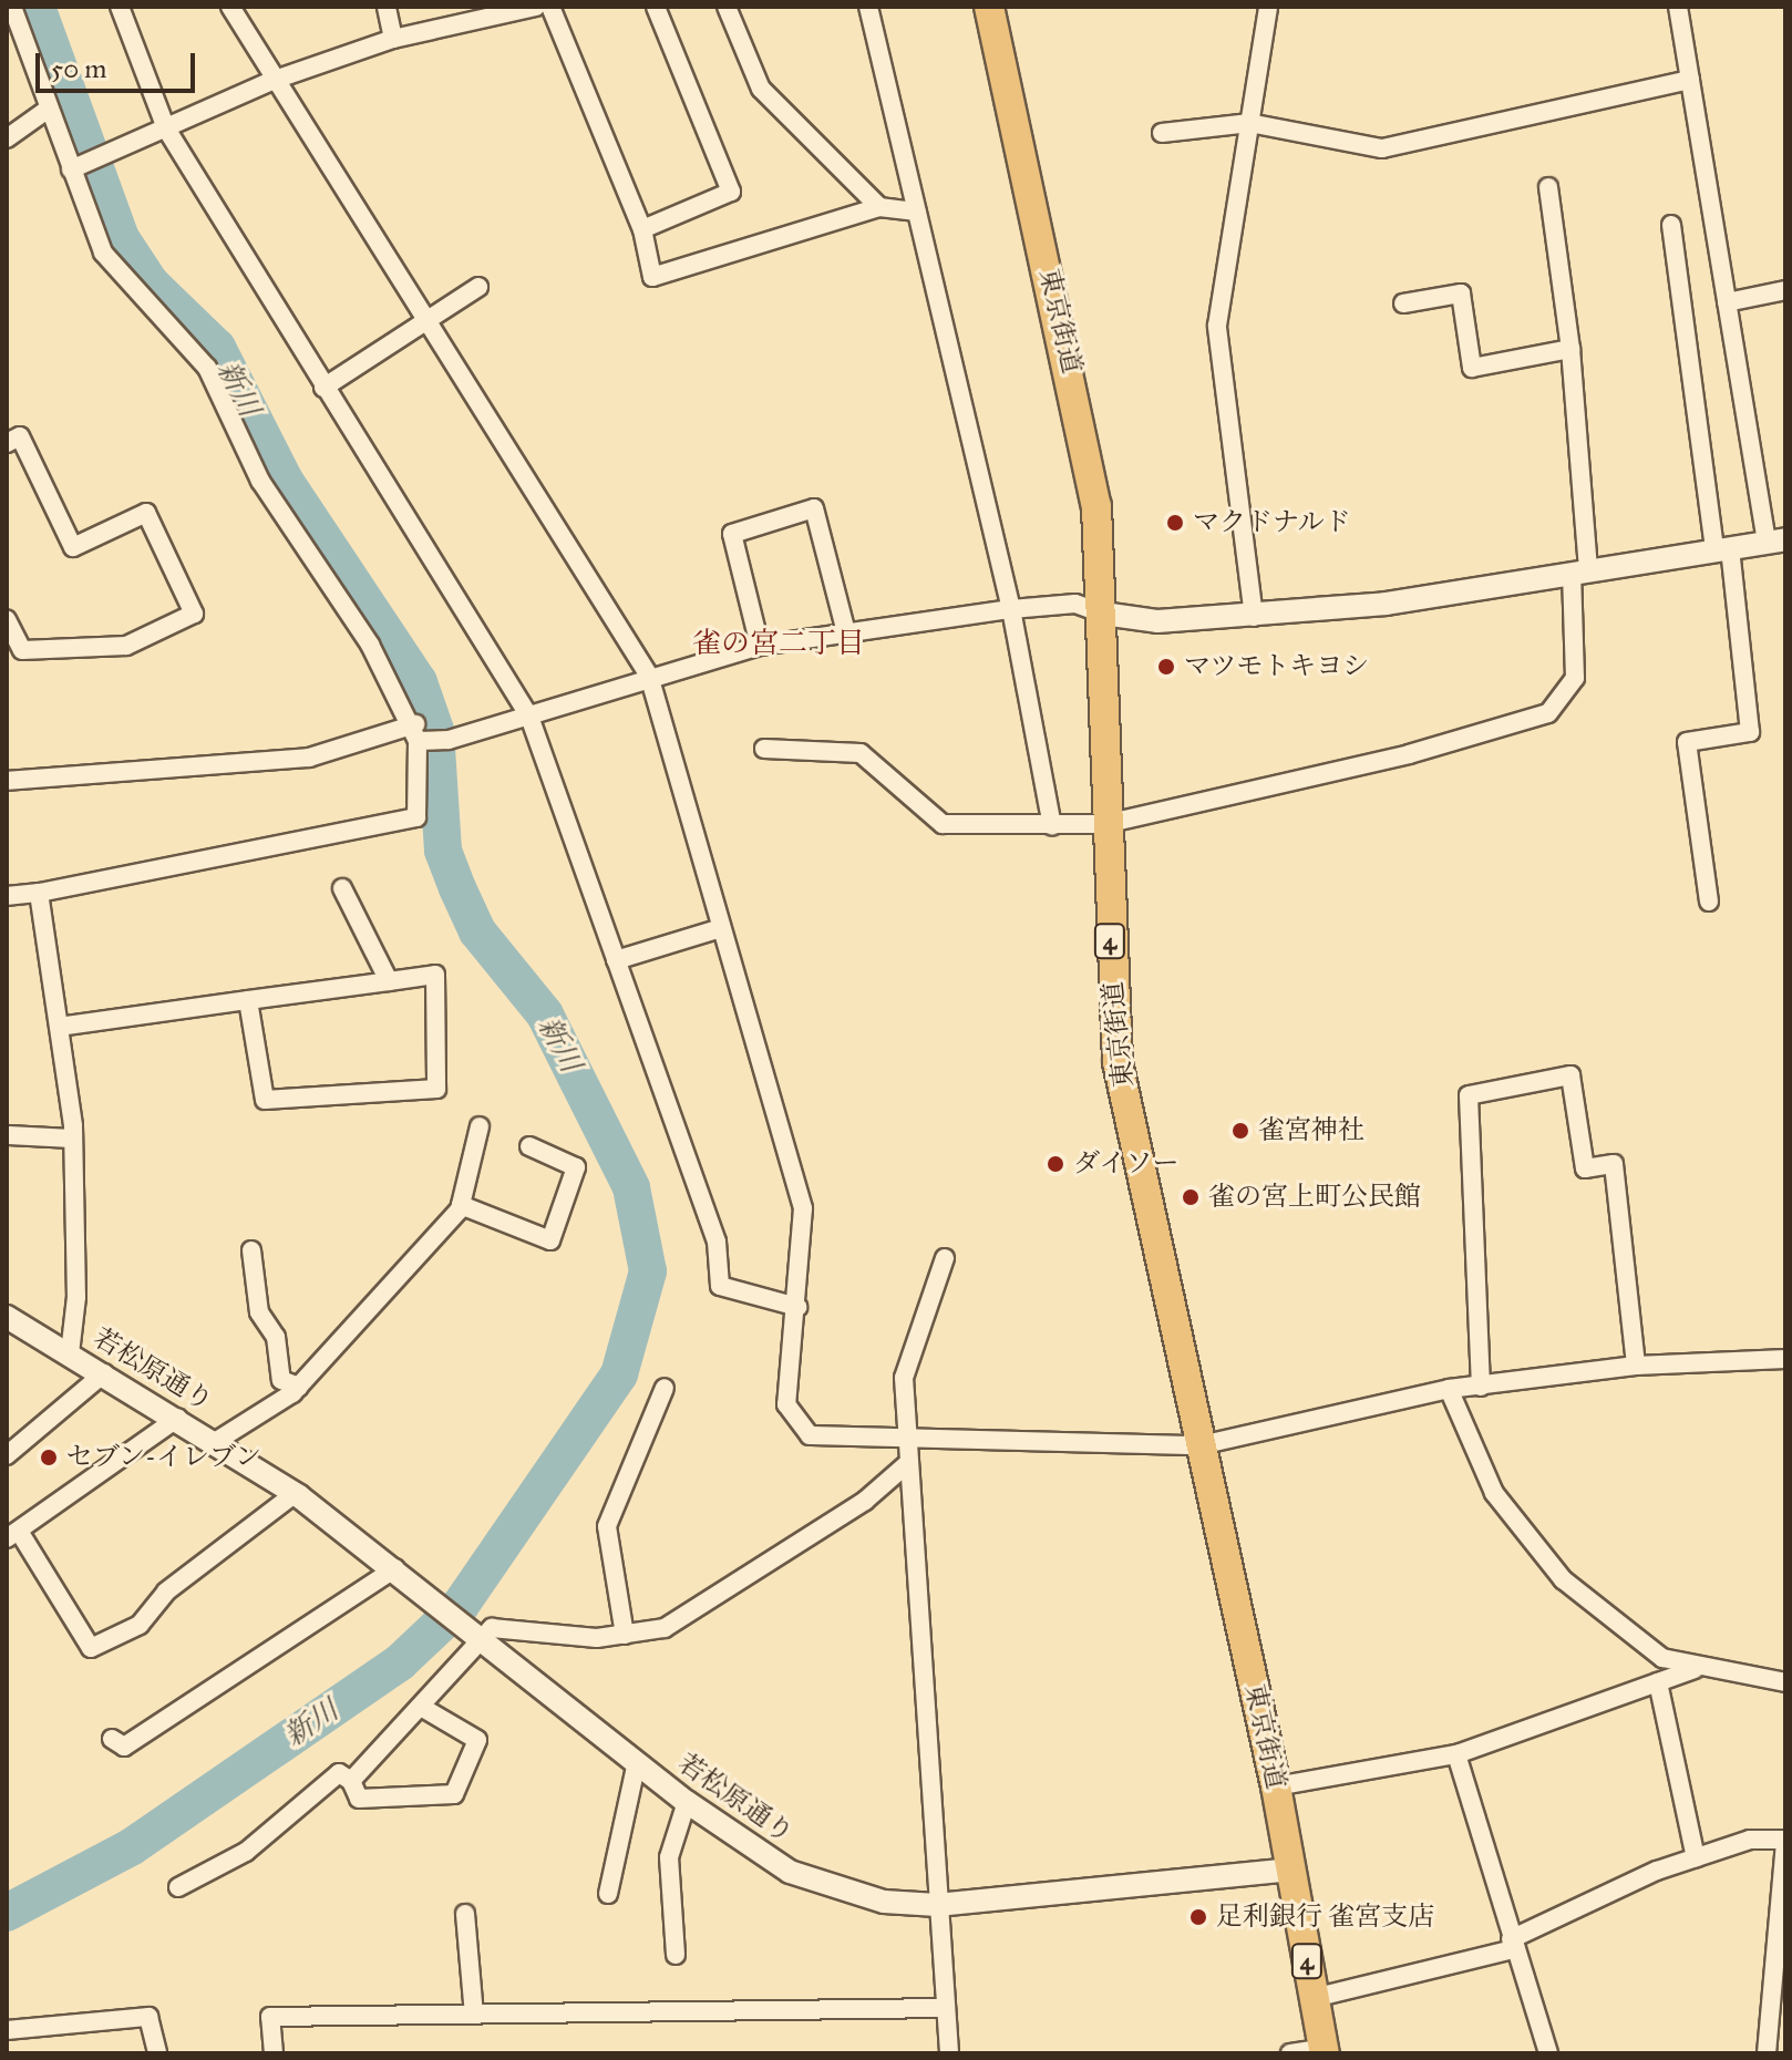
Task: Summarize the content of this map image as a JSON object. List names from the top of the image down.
{
  "streets": {
    "highway": ["東京街道", "4"],
    "street": ["若松原通り"]
  },
  "crossings": [
    ["東京街道", "若松原通り"]
  ],
  "districts": ["雀の宮二丁目"],
  "water": ["新川"],
  "places": [
    "マクドナルド",
    "マツモトキヨシ",
    "雀宮神社",
    "ダイソー",
    "雀の宮上町公民館",
    "セブン-イレブン",
    "足利銀行 雀宮支店"
  ],
  "scale_bar": "50 m"
}
